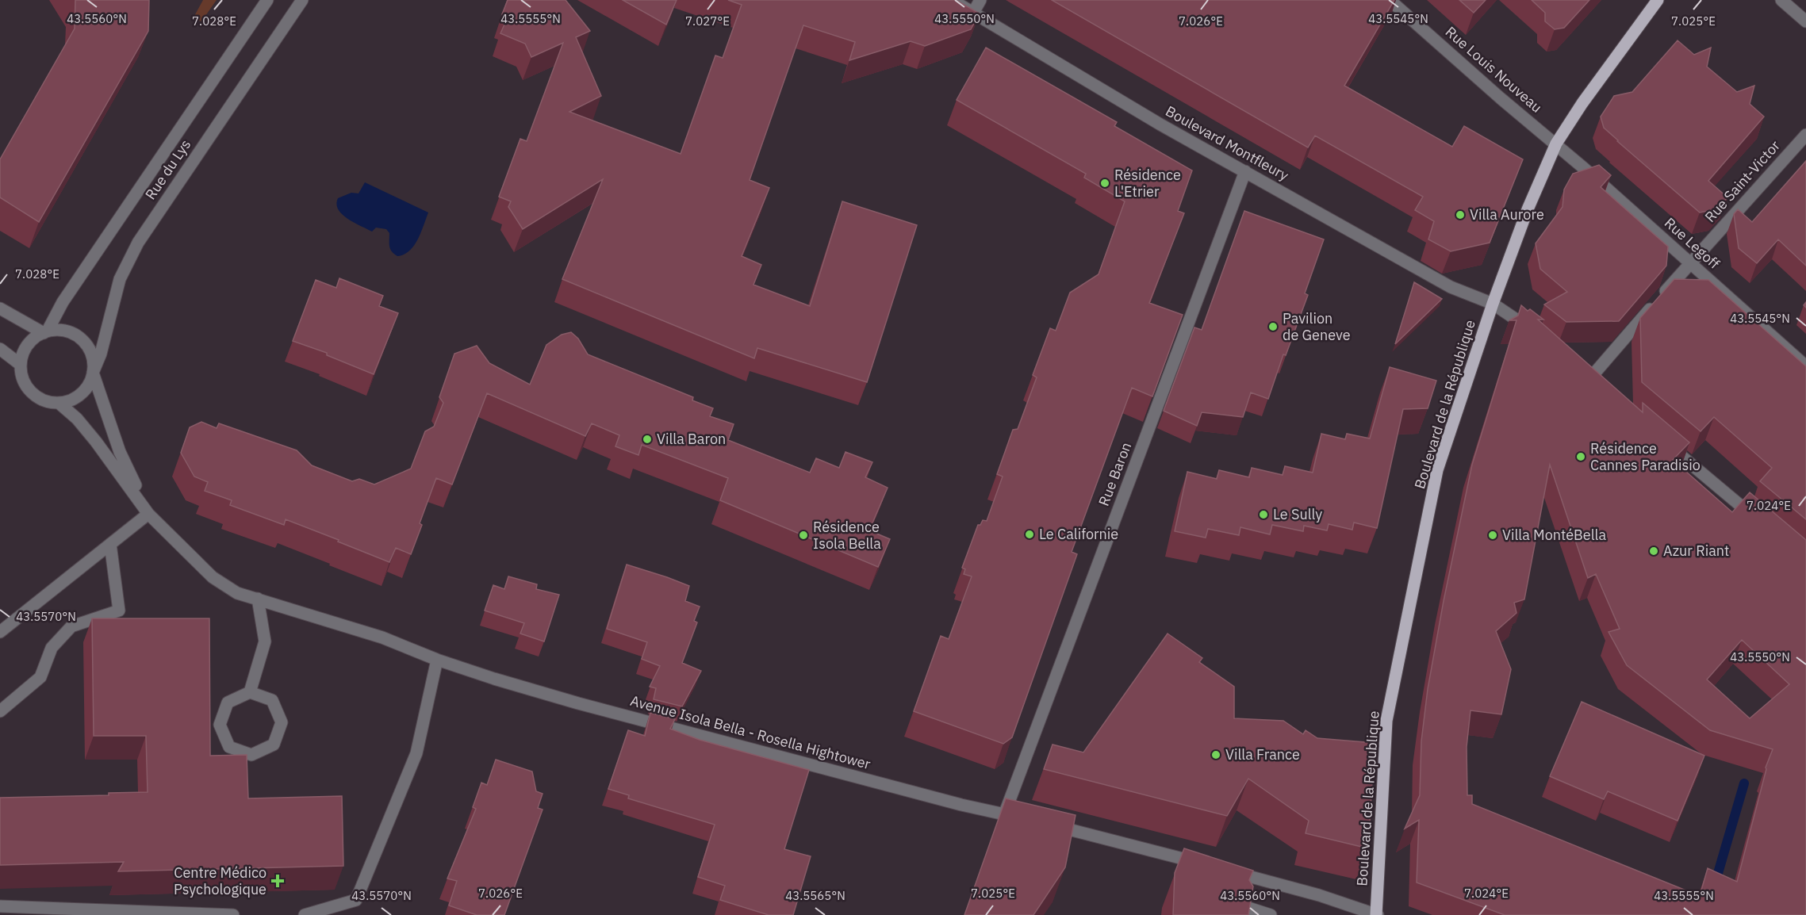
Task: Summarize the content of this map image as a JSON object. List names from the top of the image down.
{
  "streets": {
    "main road": ["Boulevard de la République"],
    "street": [
      "Rue Louis Nouveau",
      "Boulevard Montfleury",
      "Rue du Lys",
      "Rue Saint-Victor",
      "Rue Legoff",
      "Rue Baron",
      "Avenue Isola Bella - Rosella Hightower"
    ]
  },
  "crossings": [
    ["Rue Louis Nouveau", "Rue Legoff"],
    ["Rue Louis Nouveau", "Boulevard de la République"],
    ["Boulevard Montfleury", "Boulevard de la République"],
    ["Boulevard Montfleury", "Rue Baron"],
    ["Rue du Lys", "Avenue Isola Bella - Rosella Hightower"],
    ["Rue Saint-Victor", "Rue Legoff"],
    ["Rue Legoff", "Boulevard de la République"],
    ["Rue Baron", "Avenue Isola Bella - Rosella Hightower"]
  ],
  "places": {
    "other": [
      "Résidence L'Etrier",
      "Villa Aurore",
      "Pavilion de Geneve",
      "Villa Baron",
      "Résidence Cannes Paradisio",
      "Le Sully",
      "Le Californie",
      "Résidence Isola Bella",
      "Villa MontéBella",
      "Azur Riant",
      "Villa France"
    ],
    "health": ["Centre Médico Psychologique"]
  },
  "coordinates": [
    "43.5560°N",
    "43.5555°N",
    "43.5550°N",
    "43.5545°N",
    "7.028°E",
    "7.027°E",
    "7.026°E",
    "7.025°E",
    "7.024°E",
    "43.5570°N",
    "43.5565°N"
  ]
}
